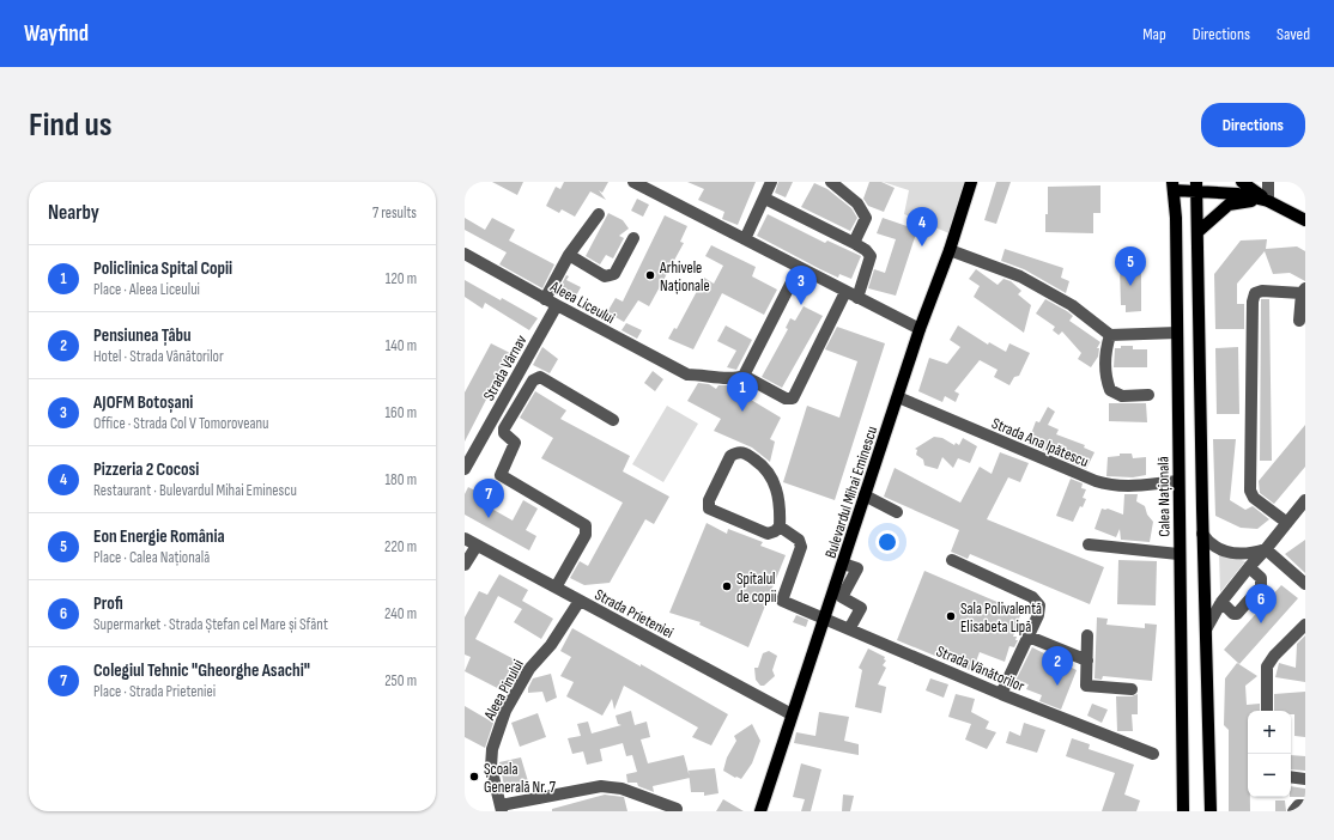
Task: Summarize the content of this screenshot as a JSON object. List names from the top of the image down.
{
  "streets": {
    "main road": ["Bulevardul Mihai Eminescu", "Calea Națională"],
    "street": [
      "Aleea Liceului",
      "Strada Vârnav",
      "Strada Ana Ipătescu",
      "Strada Prieteniei",
      "Strada Vânătorilor",
      "Aleea Pinului"
    ]
  },
  "crossings": [
    ["Aleea Liceului", "Strada Vârnav"],
    ["Strada Ana Ipătescu", "Bulevardul Mihai Eminescu"],
    ["Strada Ana Ipătescu", "Calea Națională"],
    ["Bulevardul Mihai Eminescu", "Strada Prieteniei"],
    ["Bulevardul Mihai Eminescu", "Strada Vânătorilor"],
    ["Strada Prieteniei", "Aleea Pinului"]
  ],
  "places": [
    "Arhivele Naționale",
    "Spitalul de copii",
    "Sala Polivalentă Elisabeta Lipă",
    "Școala Generală Nr. 7"
  ],
  "page": {
    "header": "Wayfind",
    "nav": ["Map", "Directions", "Saved"],
    "buttons": "Directions",
    "title": "Find us",
    "heading": ["Nearby", "7 results"],
    "pins": [
      "4",
      "5",
      "3",
      "1",
      "7",
      "6",
      "2"
    ],
    "list": [
      {
        "mark": "1",
        "name": "Policlinica Spital Copii",
        "note": "Place · Aleea Liceului",
        "value": "120 m"
      },
      {
        "mark": "2",
        "name": "Pensiunea Țâbu",
        "note": "Hotel · Strada Vânătorilor",
        "value": "140 m"
      },
      {
        "mark": "3",
        "name": "AJOFM Botoșani",
        "note": "Office · Strada Col V Tomoroveanu",
        "value": "160 m"
      },
      {
        "mark": "4",
        "name": "Pizzeria 2 Cocosi",
        "note": "Restaurant · Bulevardul Mihai Eminescu",
        "value": "180 m"
      },
      {
        "mark": "5",
        "name": "Eon Energie România",
        "note": "Place · Calea Națională",
        "value": "220 m"
      },
      {
        "mark": "6",
        "name": "Profi",
        "note": "Supermarket · Strada Ștefan cel Mare și Sfânt",
        "value": "240 m"
      },
      {
        "mark": "7",
        "name": "Colegiul Tehnic \"Gheorghe Asachi\"",
        "note": "Place · Strada Prieteniei",
        "value": "250 m"
      }
    ],
    "map_buttons": ["+", "−"]
  }
}
